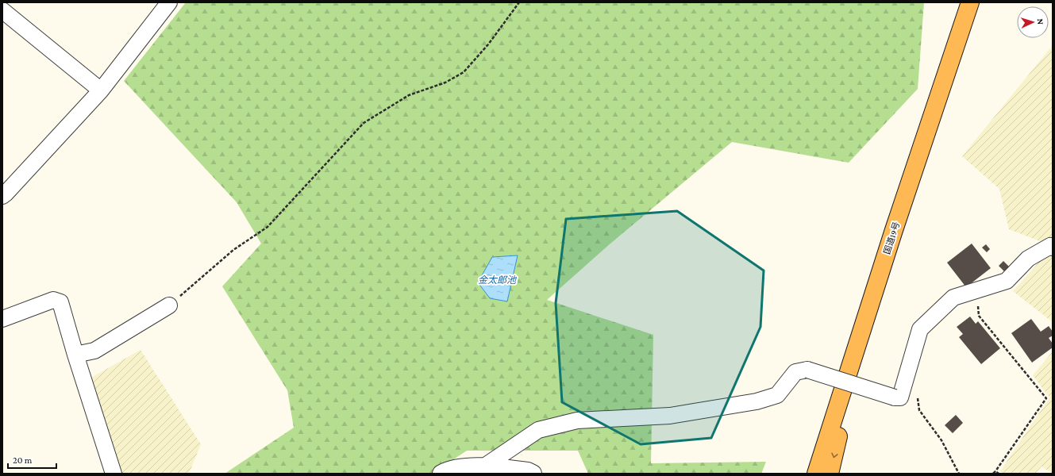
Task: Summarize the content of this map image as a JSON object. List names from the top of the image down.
{
  "streets": {
    "highway": ["国道19号"]
  },
  "water": ["金太郎池"],
  "scale_bar": "20 m",
  "north": "right"
}
